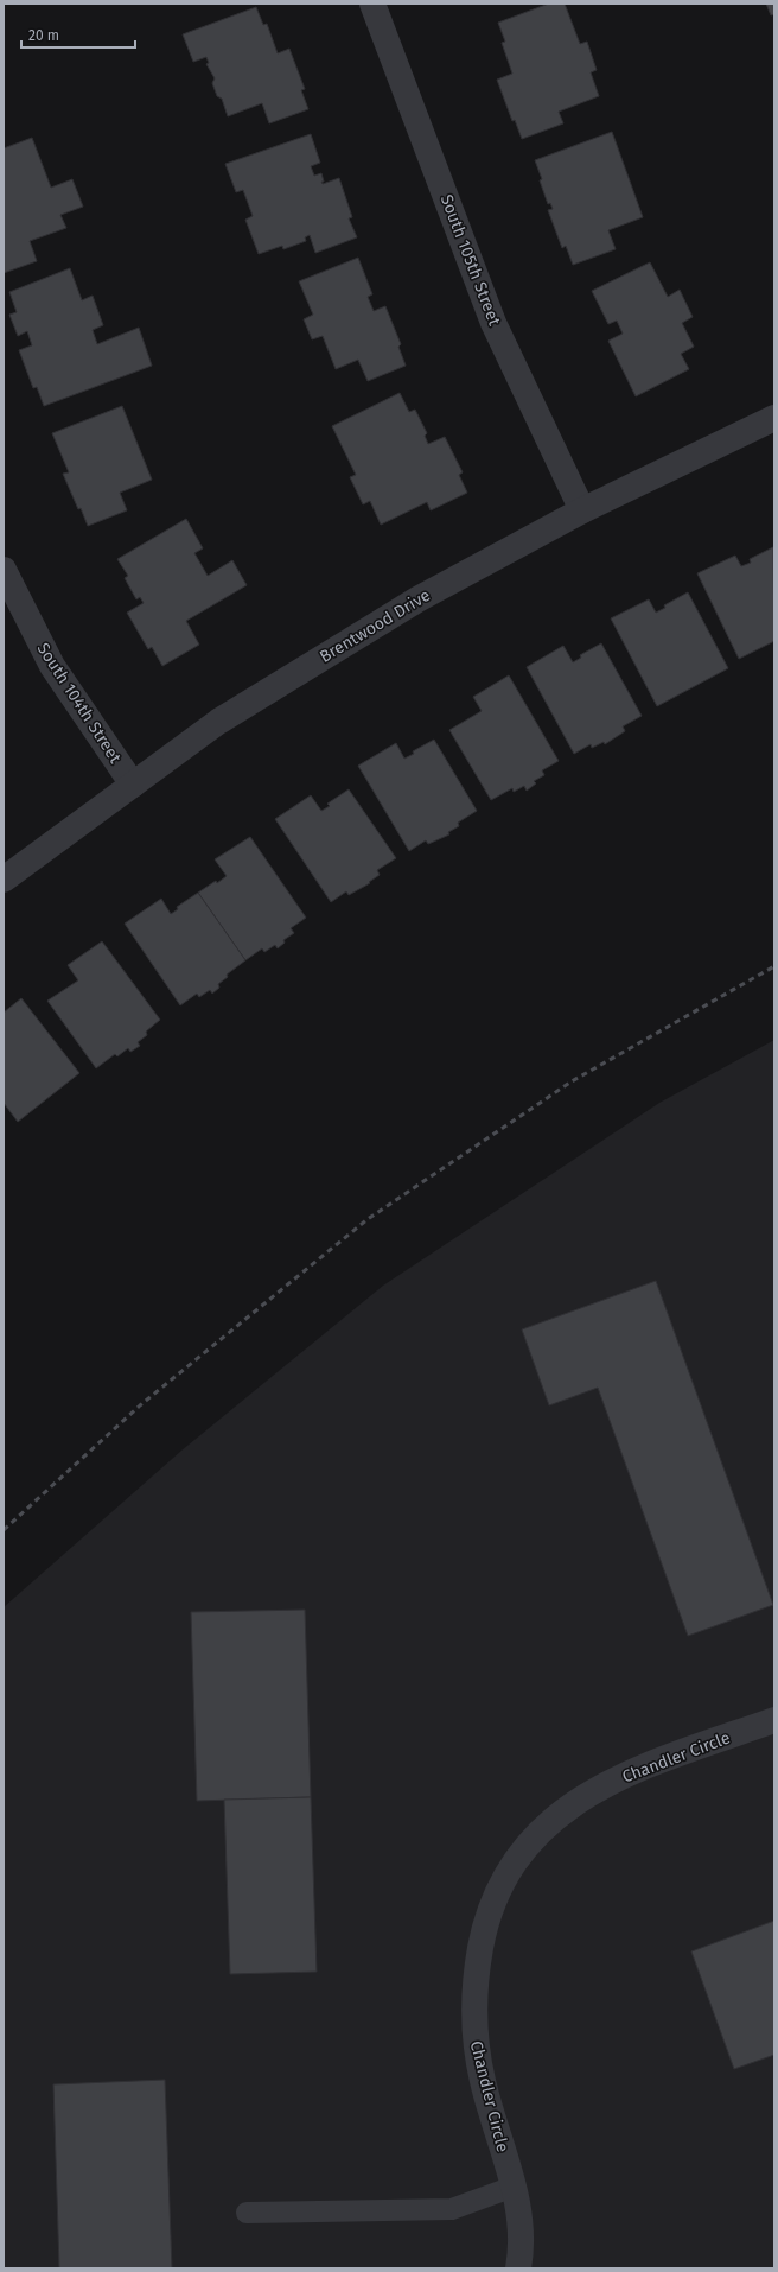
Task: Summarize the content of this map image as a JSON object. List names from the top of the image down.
{
  "streets": {
    "street": [
      "South 105th Street",
      "Brentwood Drive",
      "South 104th Street",
      "Chandler Circle"
    ]
  },
  "crossings": [
    ["South 105th Street", "Brentwood Drive"],
    ["Brentwood Drive", "South 104th Street"]
  ],
  "scale_bar": "20 m"
}
